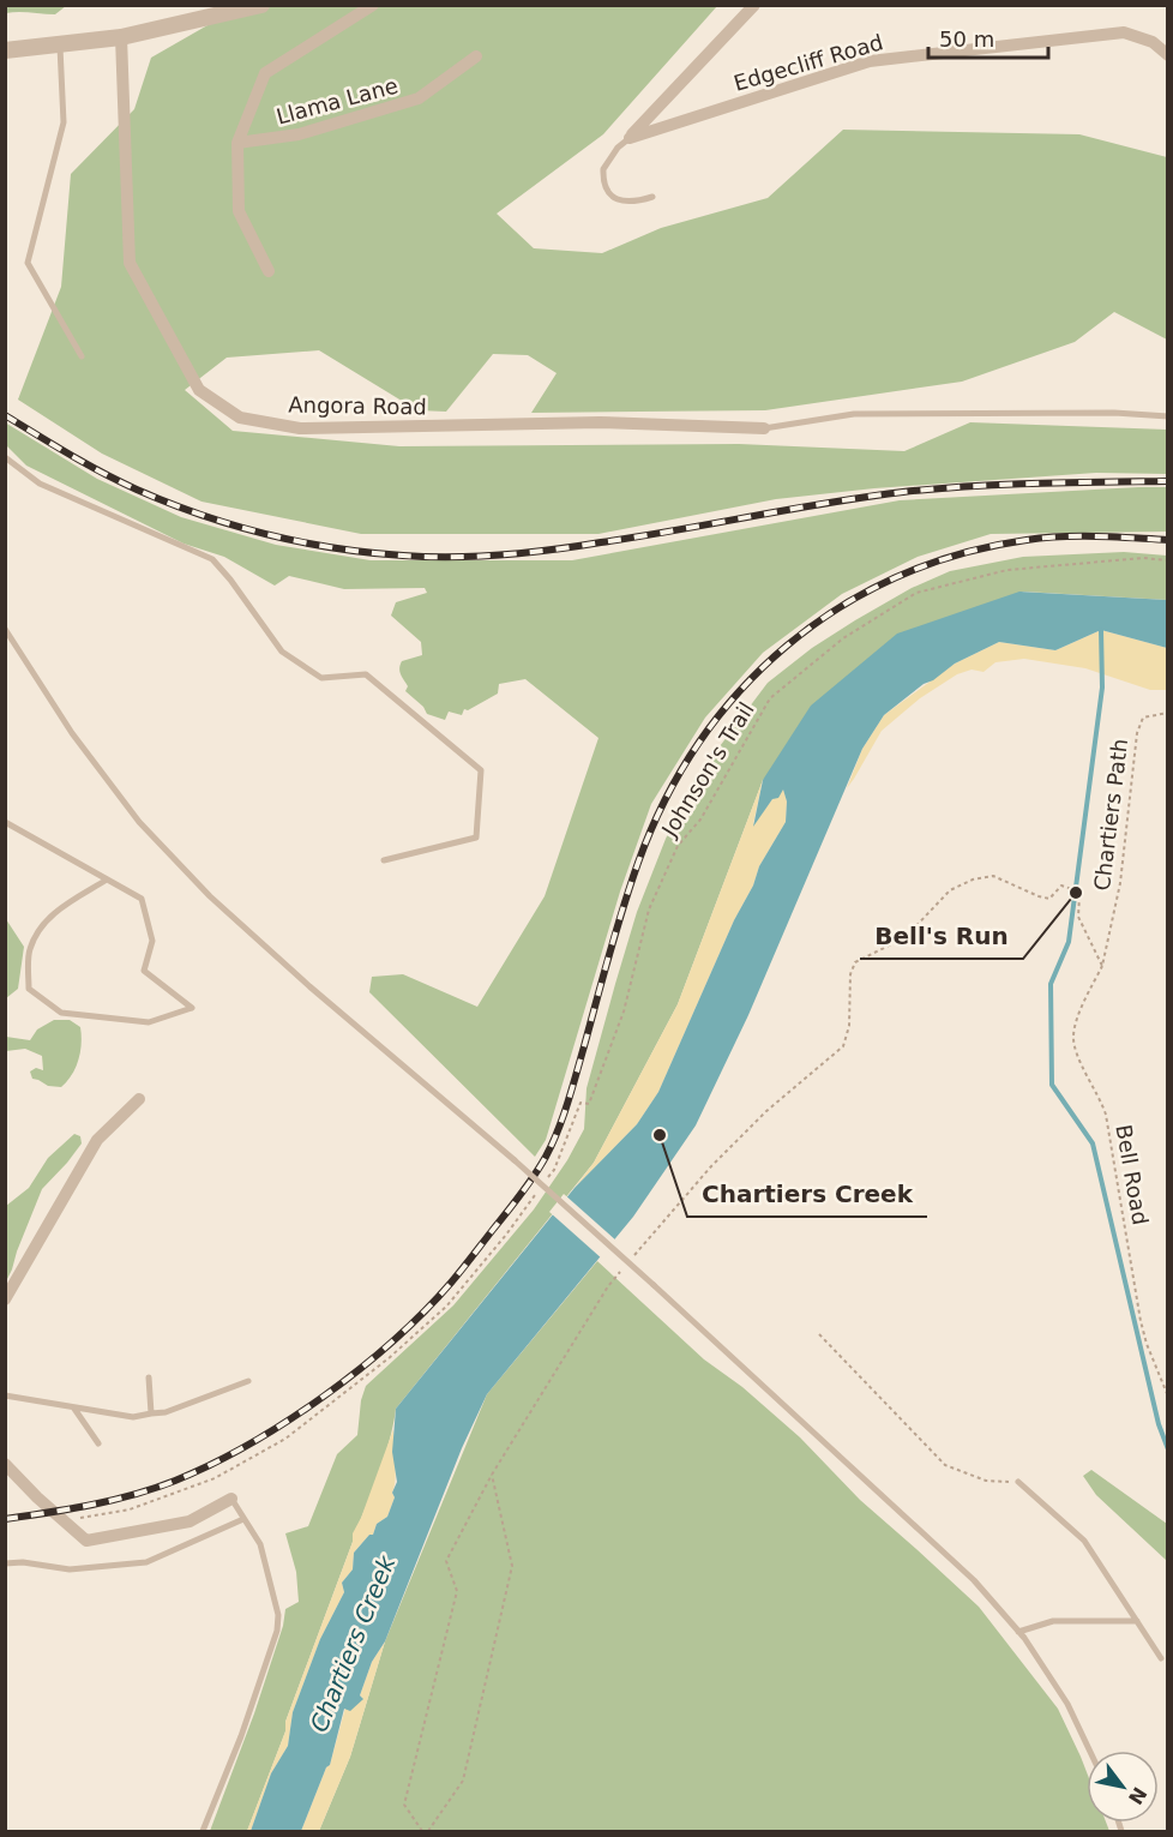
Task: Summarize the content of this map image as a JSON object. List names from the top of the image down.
{
  "streets": {
    "street": ["Edgecliff Road", "Llama Lane", "Angora Road"],
    "path": ["Johnson's Trail", "Chartiers Path", "Bell Road"]
  },
  "crossings": [
    ["Chartiers Path", "Bell Road"]
  ],
  "water": ["Chartiers Creek"],
  "places": ["Bell's Run", "Chartiers Creek"],
  "scale_bar": "50 m",
  "north": "bottom right"
}
